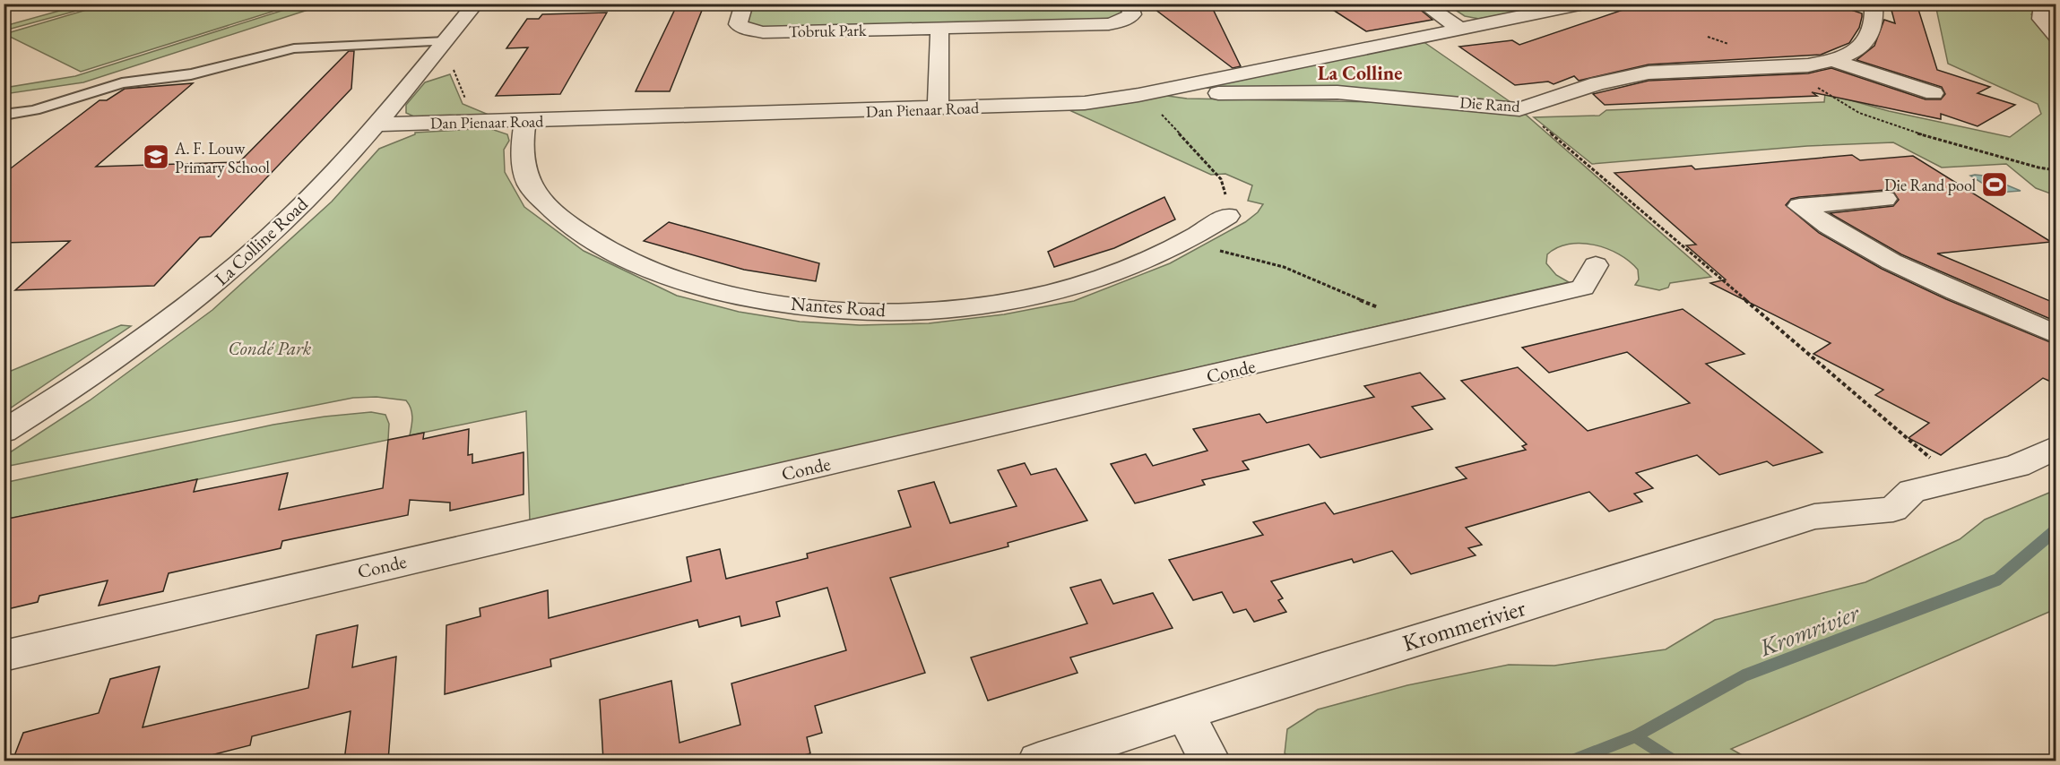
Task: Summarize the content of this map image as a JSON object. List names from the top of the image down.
{
  "streets": {
    "street": [
      "Tobruk Park",
      "Die Rand",
      "Dan Pienaar Road",
      "La Colline Road",
      "Nantes Road",
      "Conde",
      "Krommerivier"
    ]
  },
  "crossings": [
    ["Die Rand", "Dan Pienaar Road"],
    ["Dan Pienaar Road", "La Colline Road"],
    ["Dan Pienaar Road", "Nantes Road"]
  ],
  "districts": ["La Colline"],
  "water": ["Kromrivier"],
  "parks": ["Condé Park"],
  "places": {
    "school or university": ["A. F. Louw Primary School"],
    "sports": ["Die Rand pool"]
  }
}
